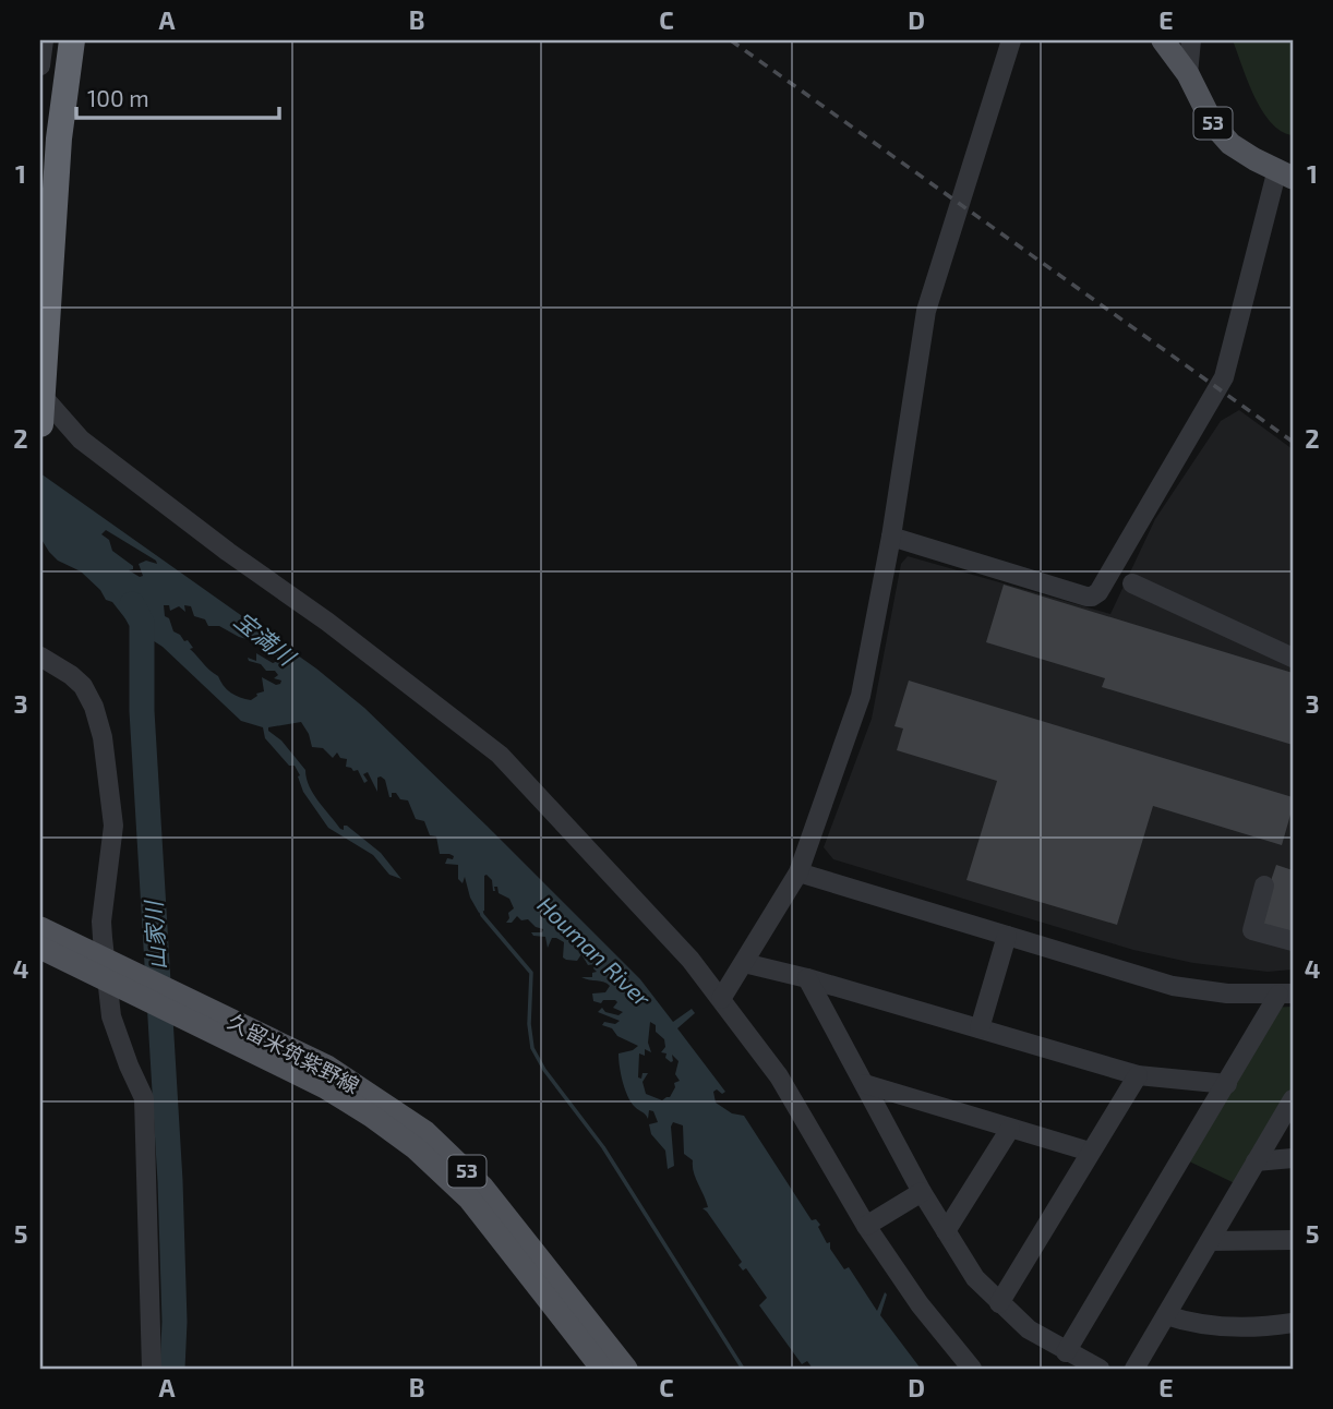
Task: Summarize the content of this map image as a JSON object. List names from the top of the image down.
{
  "streets": {
    "main road": ["53", "久留米筑紫野線"]
  },
  "water": ["宝満川", "山家川", "Houman River"],
  "scale_bar": "100 m",
  "grid": {
    "columns": [
      "A",
      "B",
      "C",
      "D",
      "E"
    ],
    "rows": [
      "1",
      "2",
      "3",
      "4",
      "5"
    ]
  }
}
